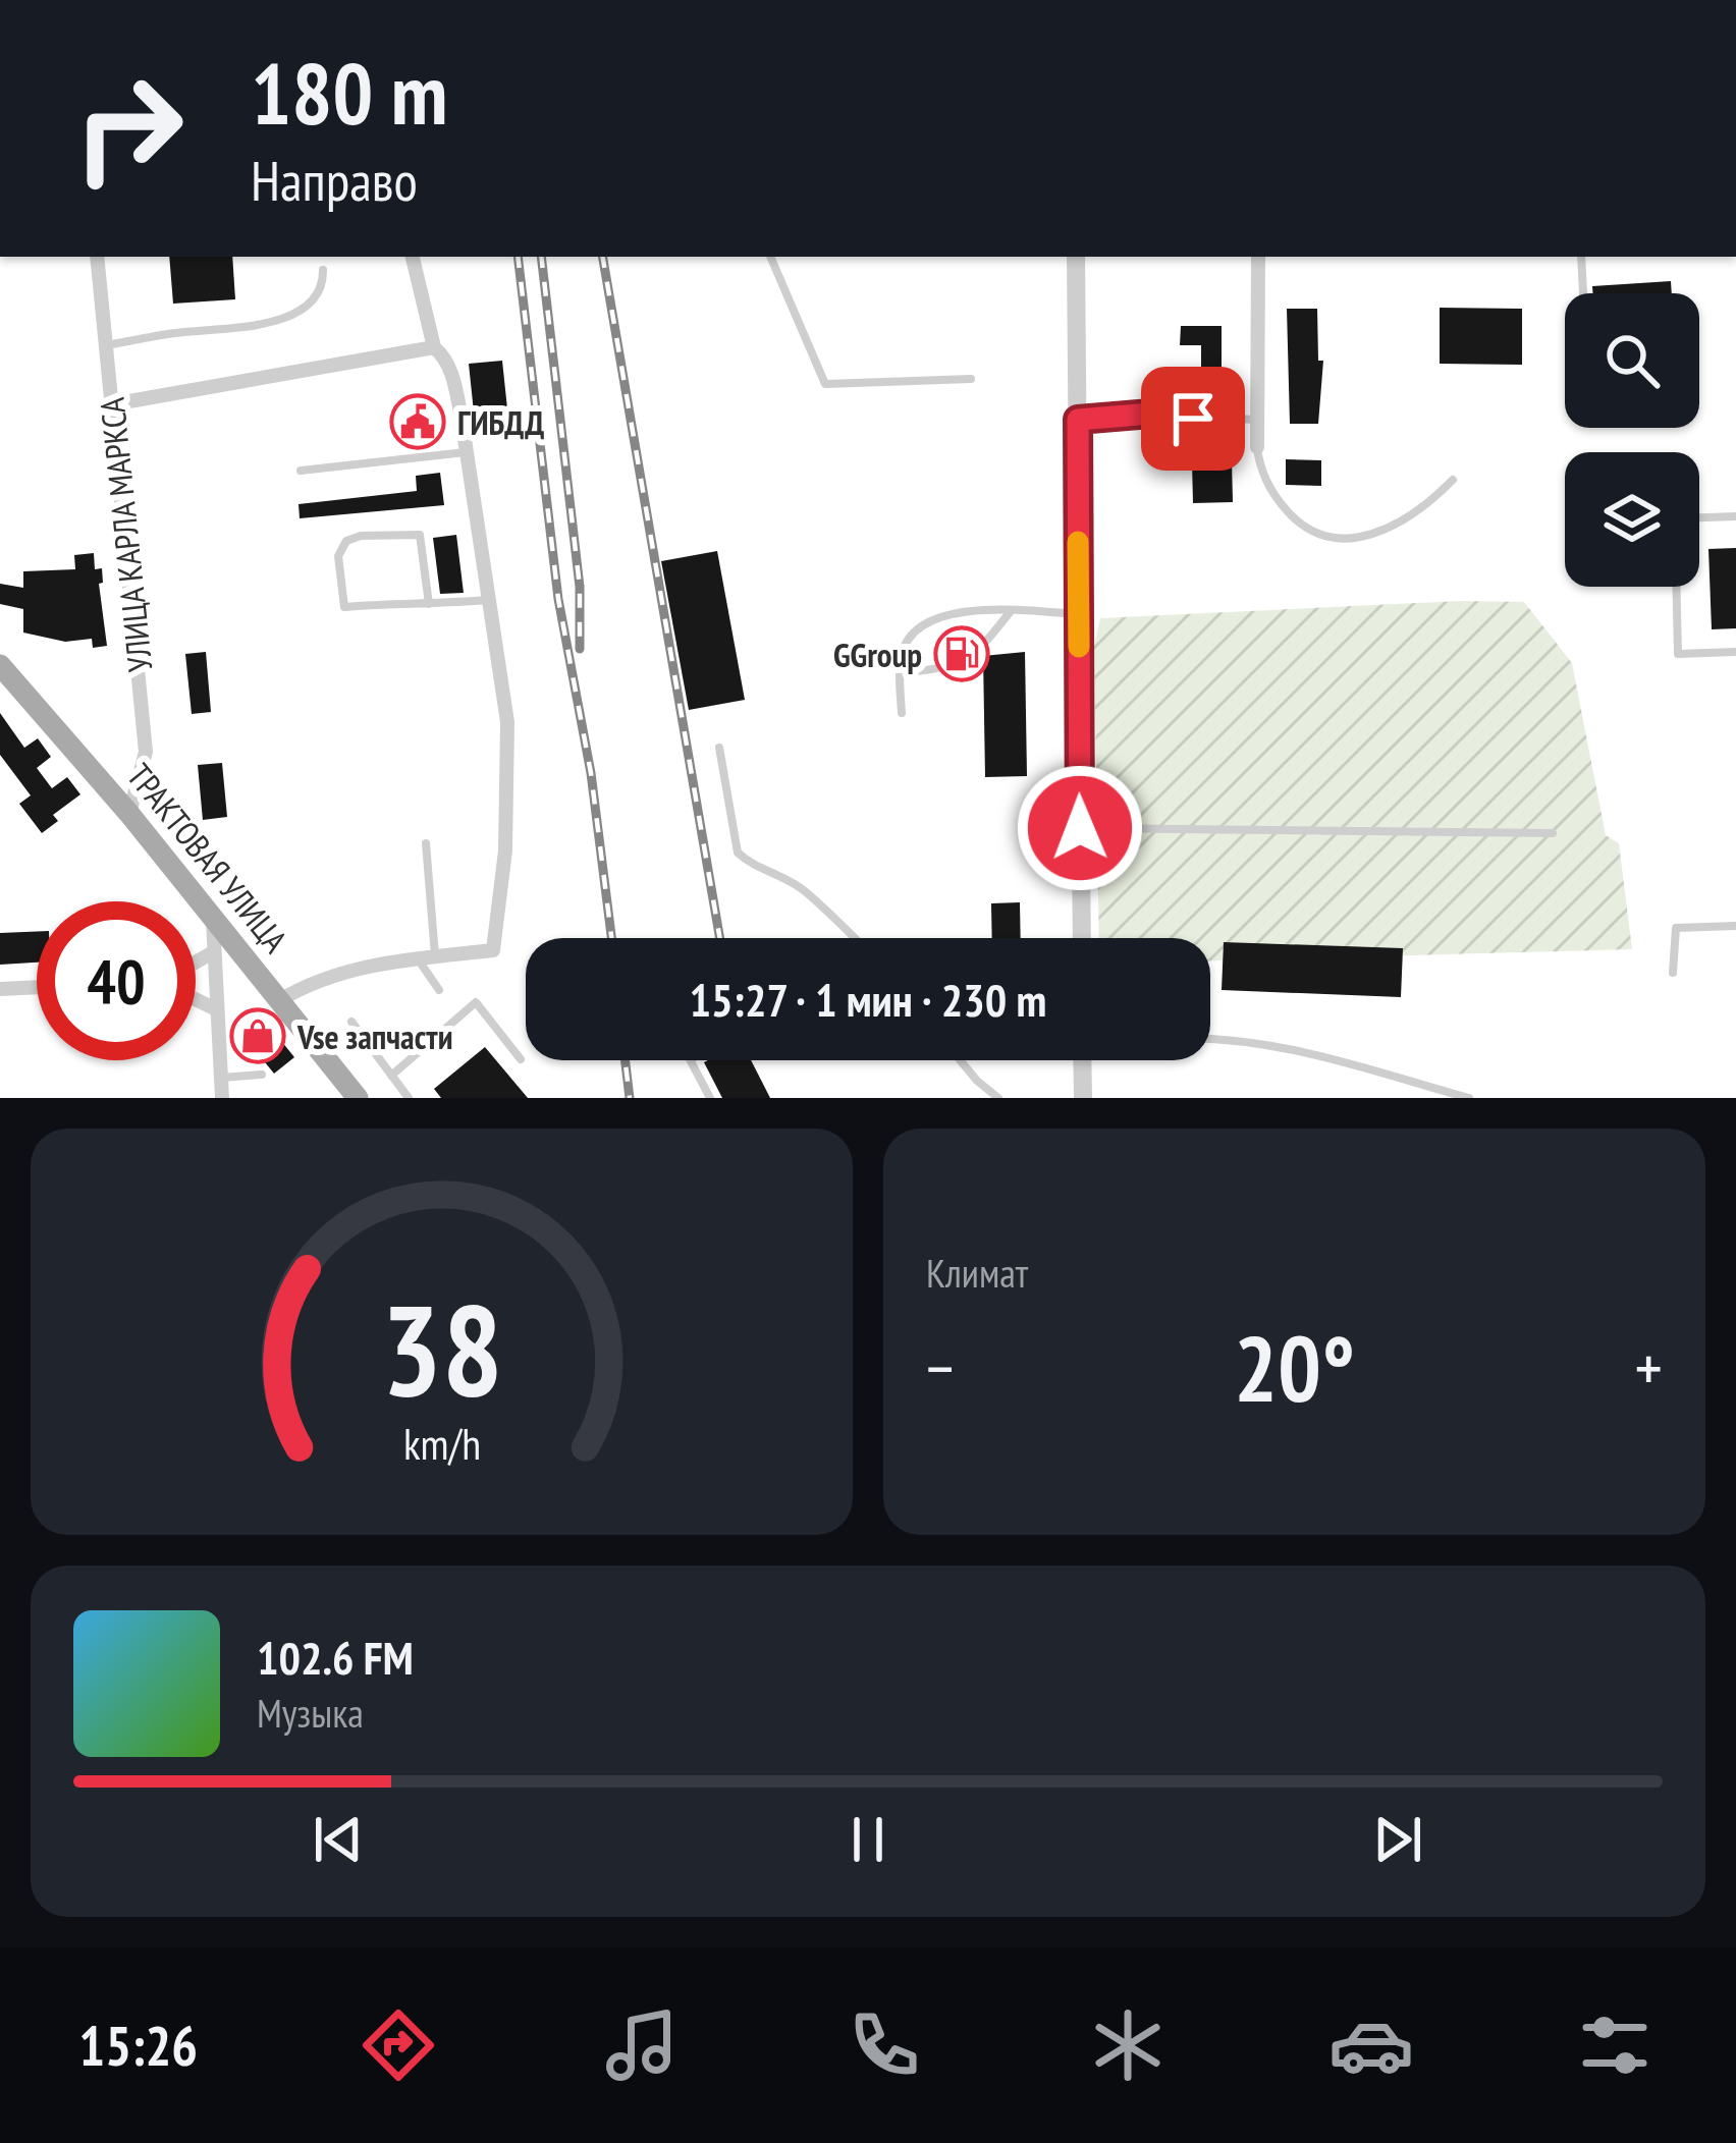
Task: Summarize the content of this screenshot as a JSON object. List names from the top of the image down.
{
  "streets": {
    "main road": ["ТРАКТОВАЯ УЛИЦА"],
    "street": ["УЛИЦА КАРЛА МАРКСА"]
  },
  "crossings": [
    ["УЛИЦА КАРЛА МАРКСА", "ТРАКТОВАЯ УЛИЦА"]
  ],
  "places": {
    "public building": ["ГИБДД"],
    "fuel station": ["GGroup"],
    "shop": ["Vse запчасти"]
  },
  "page": {
    "turn": ["180 m", "Направо"],
    "limit": "40",
    "trip": "15:27 · 1 мин · 230 m",
    "tile": "Климат",
    "heat": ["−", "20°", "+"],
    "song": ["102.6 FM", "Музыка"],
    "tabs": "15:26",
    "gauge": ["38", "km/h"]
  }
}
